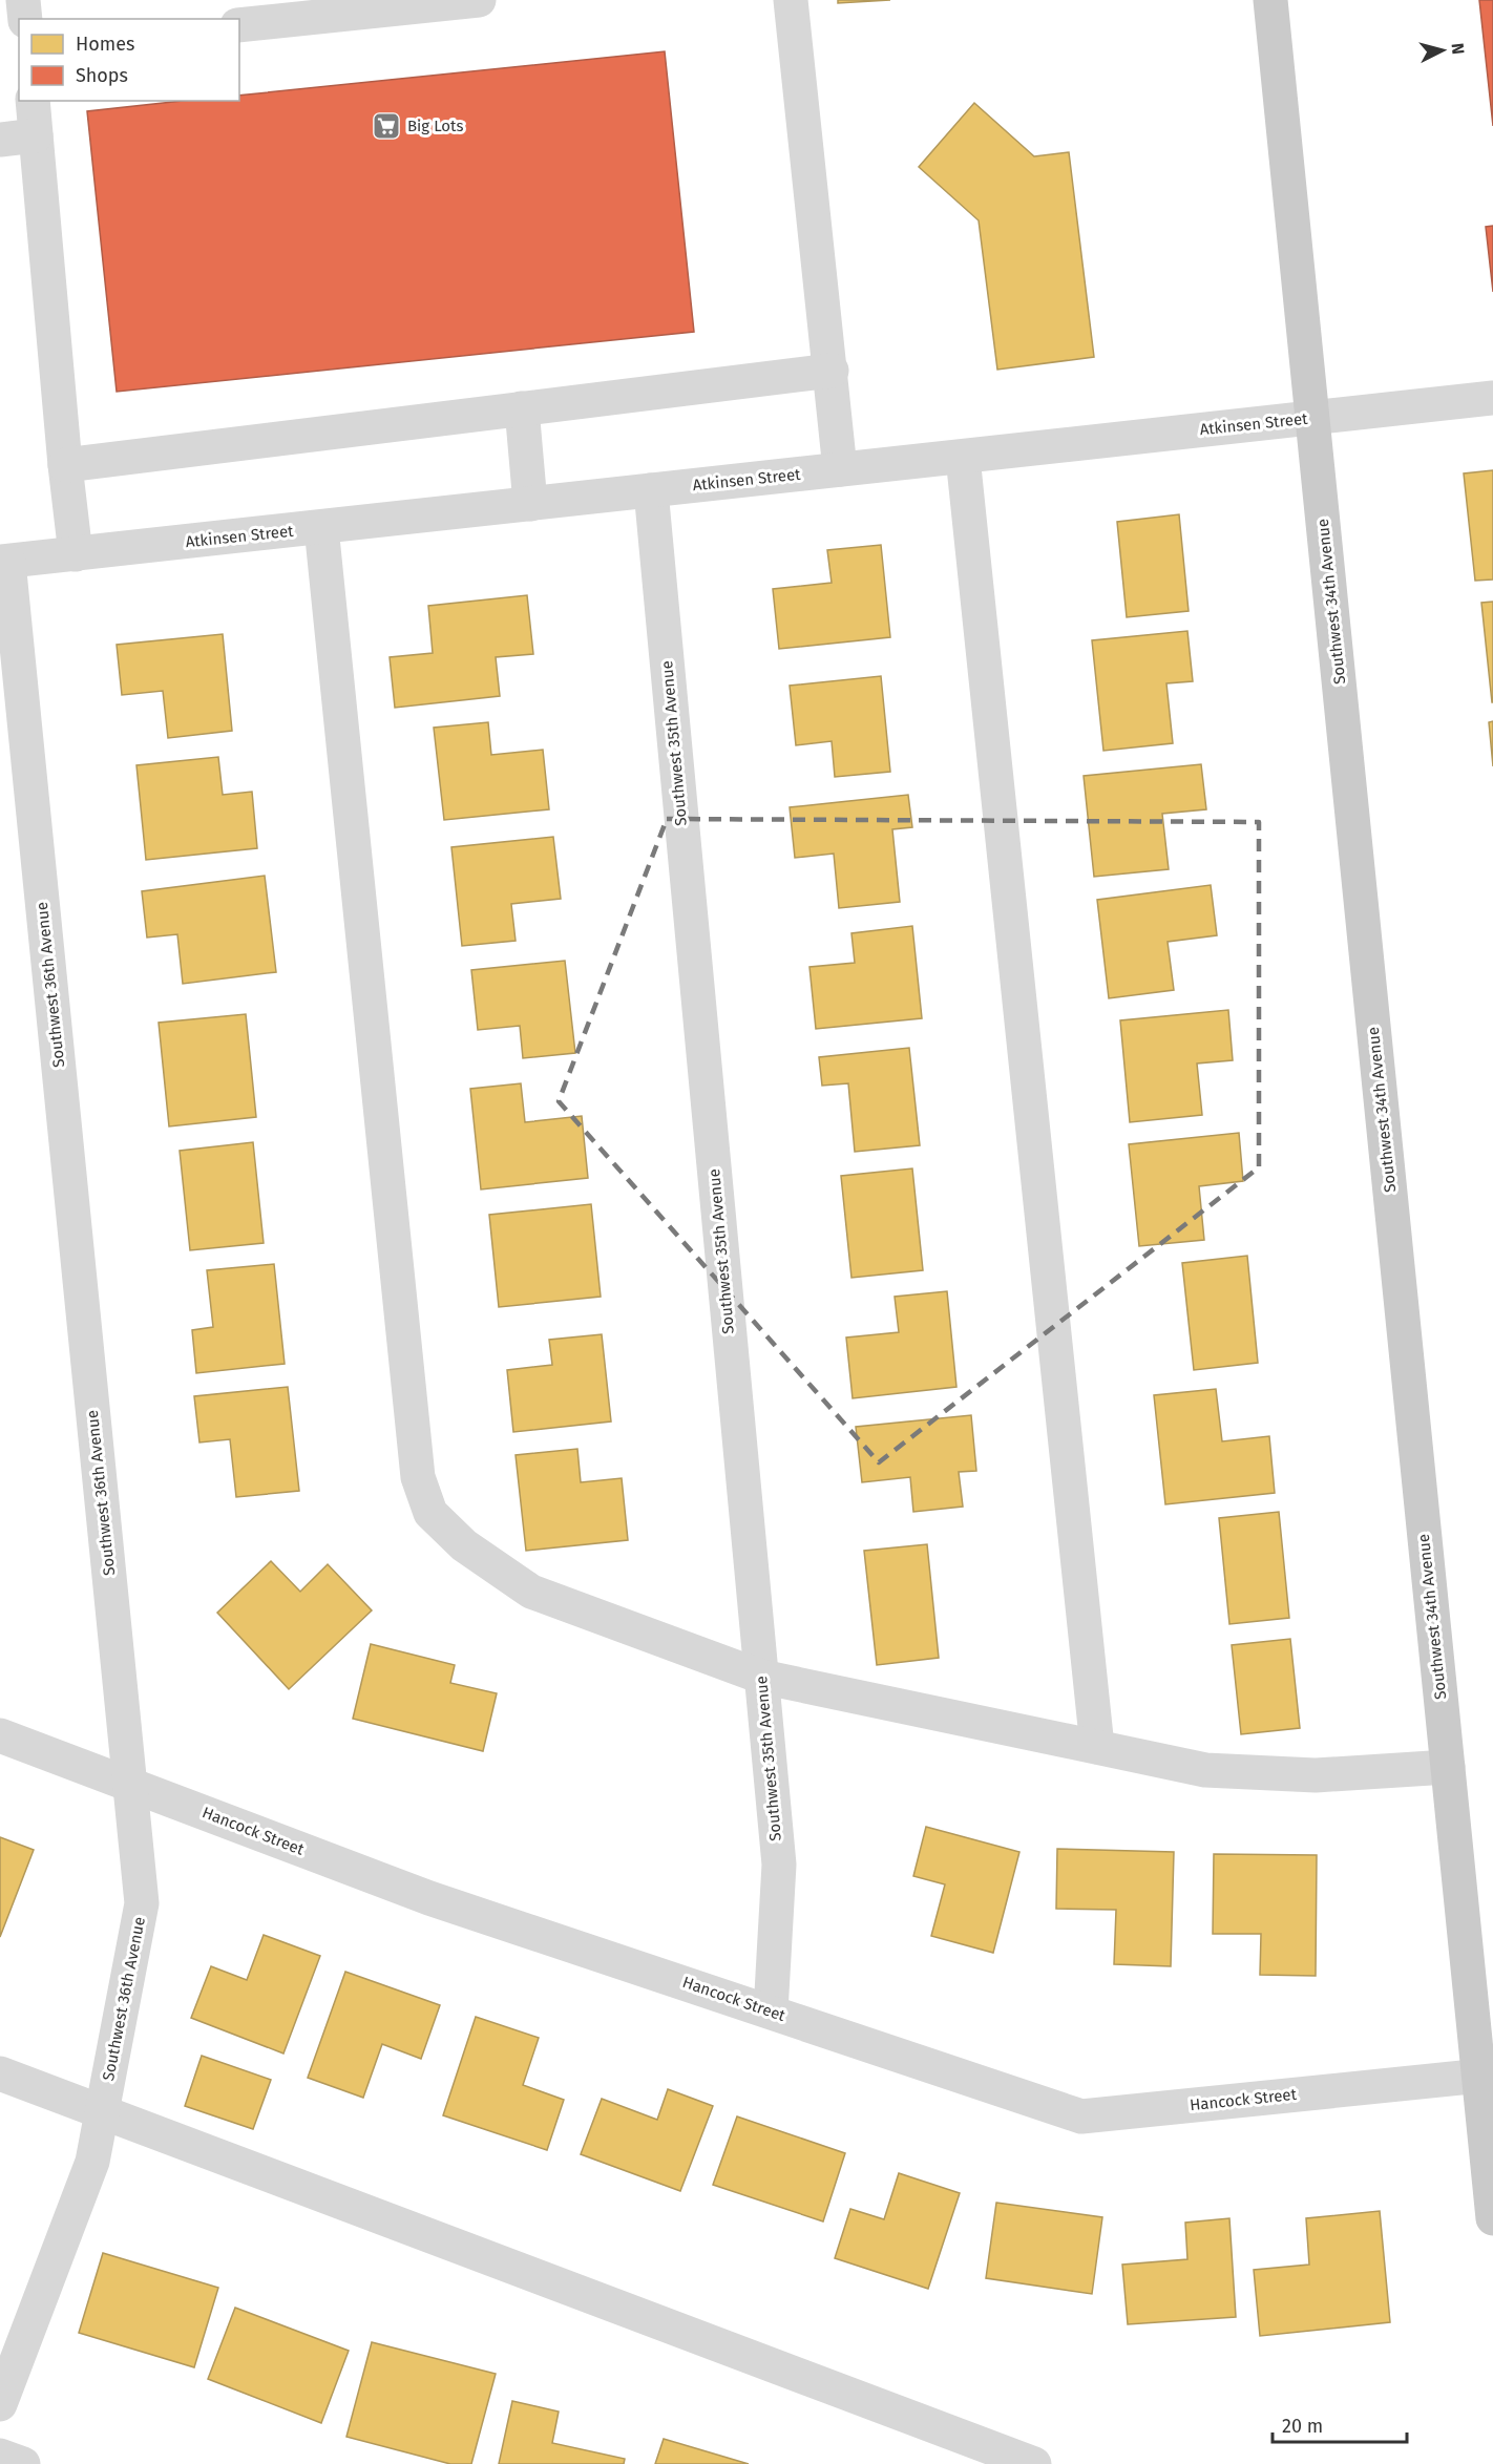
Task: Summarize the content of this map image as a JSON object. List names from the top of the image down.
{
  "streets": {
    "main road": ["Southwest 34th Avenue"],
    "street": [
      "Atkinsen Street",
      "Southwest 35th Avenue",
      "Southwest 36th Avenue",
      "Hancock Street"
    ]
  },
  "crossings": [
    ["Atkinsen Street", "Southwest 34th Avenue"],
    ["Atkinsen Street", "Southwest 35th Avenue"],
    ["Atkinsen Street", "Southwest 36th Avenue"],
    ["Southwest 34th Avenue", "Hancock Street"],
    ["Southwest 35th Avenue", "Hancock Street"],
    ["Southwest 36th Avenue", "Hancock Street"]
  ],
  "places": {
    "supermarket": ["Big Lots"]
  },
  "legend": ["Homes", "Shops"],
  "scale_bar": "20 m",
  "north": "right"
}
